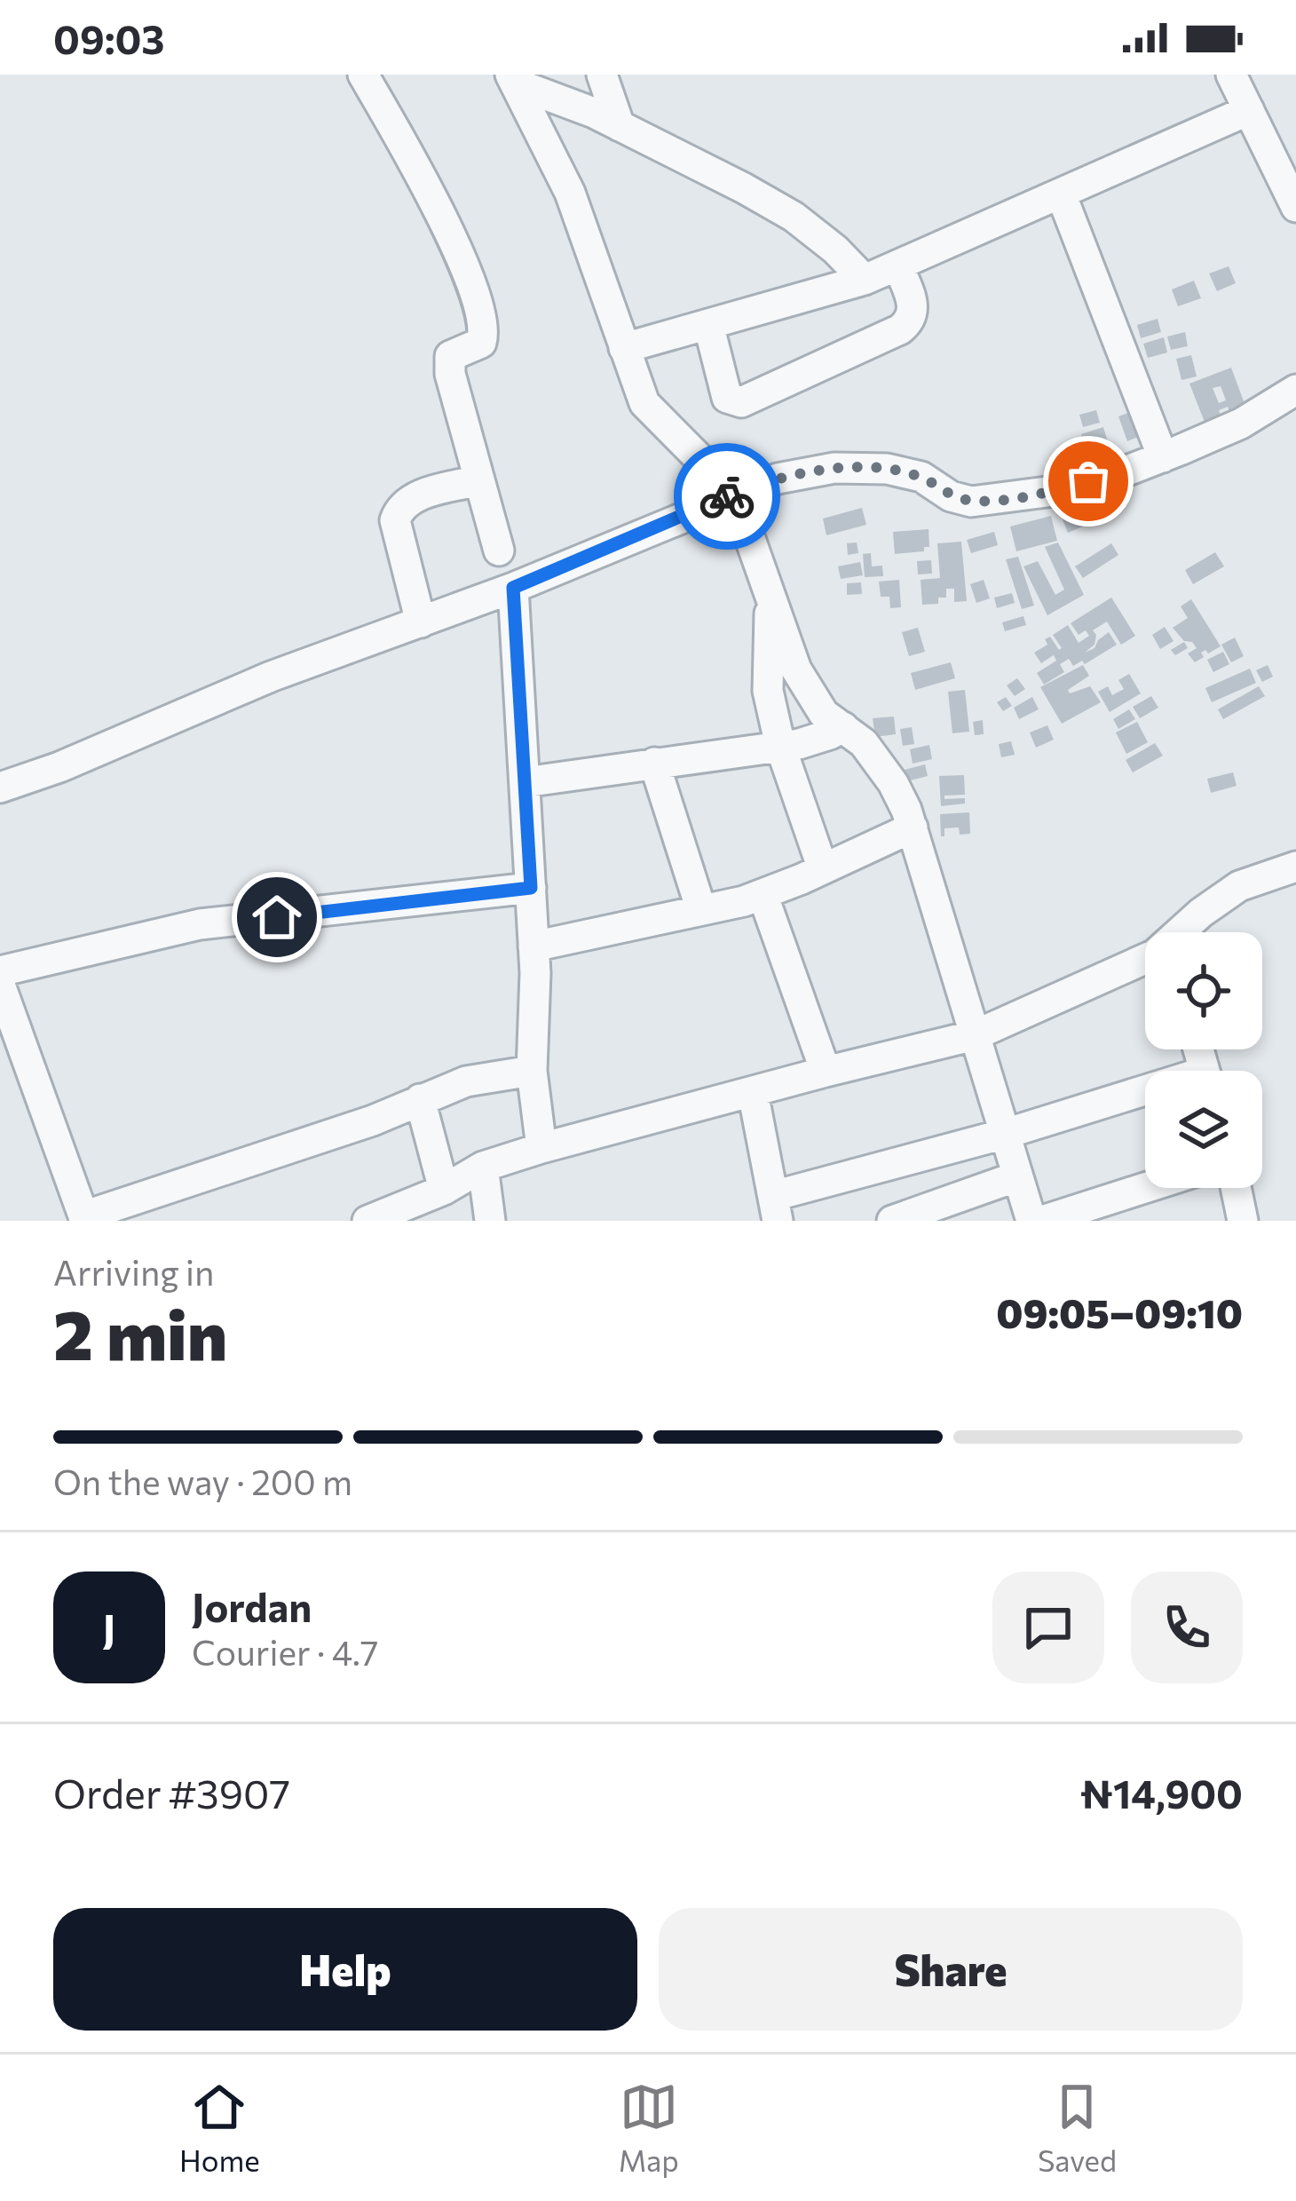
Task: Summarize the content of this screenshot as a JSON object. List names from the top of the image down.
{
  "page": {
    "status": "09:03",
    "heading": ["2 min", "Arriving in", "09:05–09:10"],
    "panel": [
      "Jordan",
      "Courier · 4.7",
      "Order #3907",
      "₦14,900"
    ],
    "bar": "On the way · 200 m",
    "round": "J",
    "buttons": ["Help", "Share"],
    "tabs": ["Home", "Map", "Saved"]
  }
}
